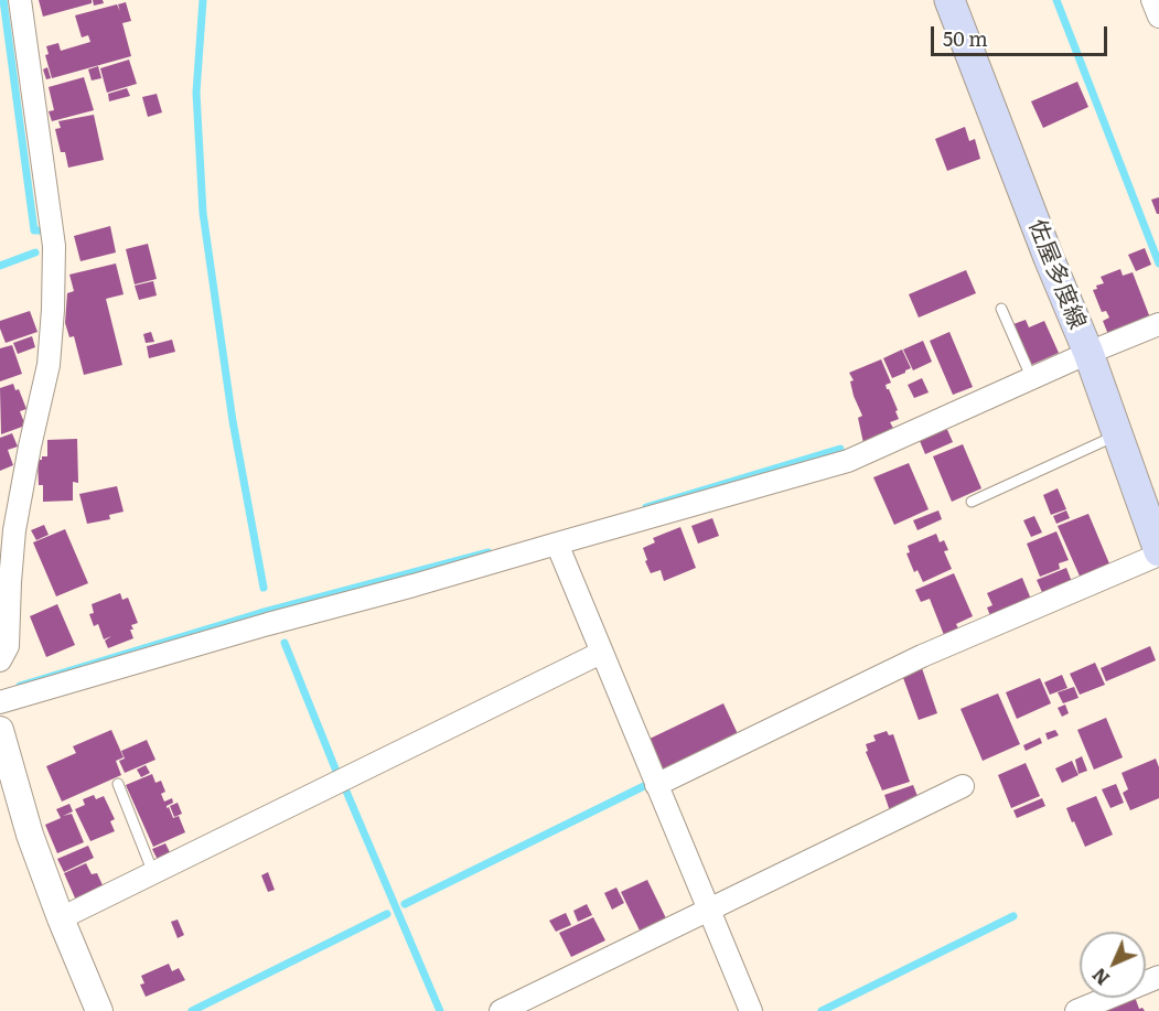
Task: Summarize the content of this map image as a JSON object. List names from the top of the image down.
{
  "streets": {
    "main road": ["佐屋多度線"]
  },
  "scale_bar": "50 m",
  "north": "bottom left"
}
